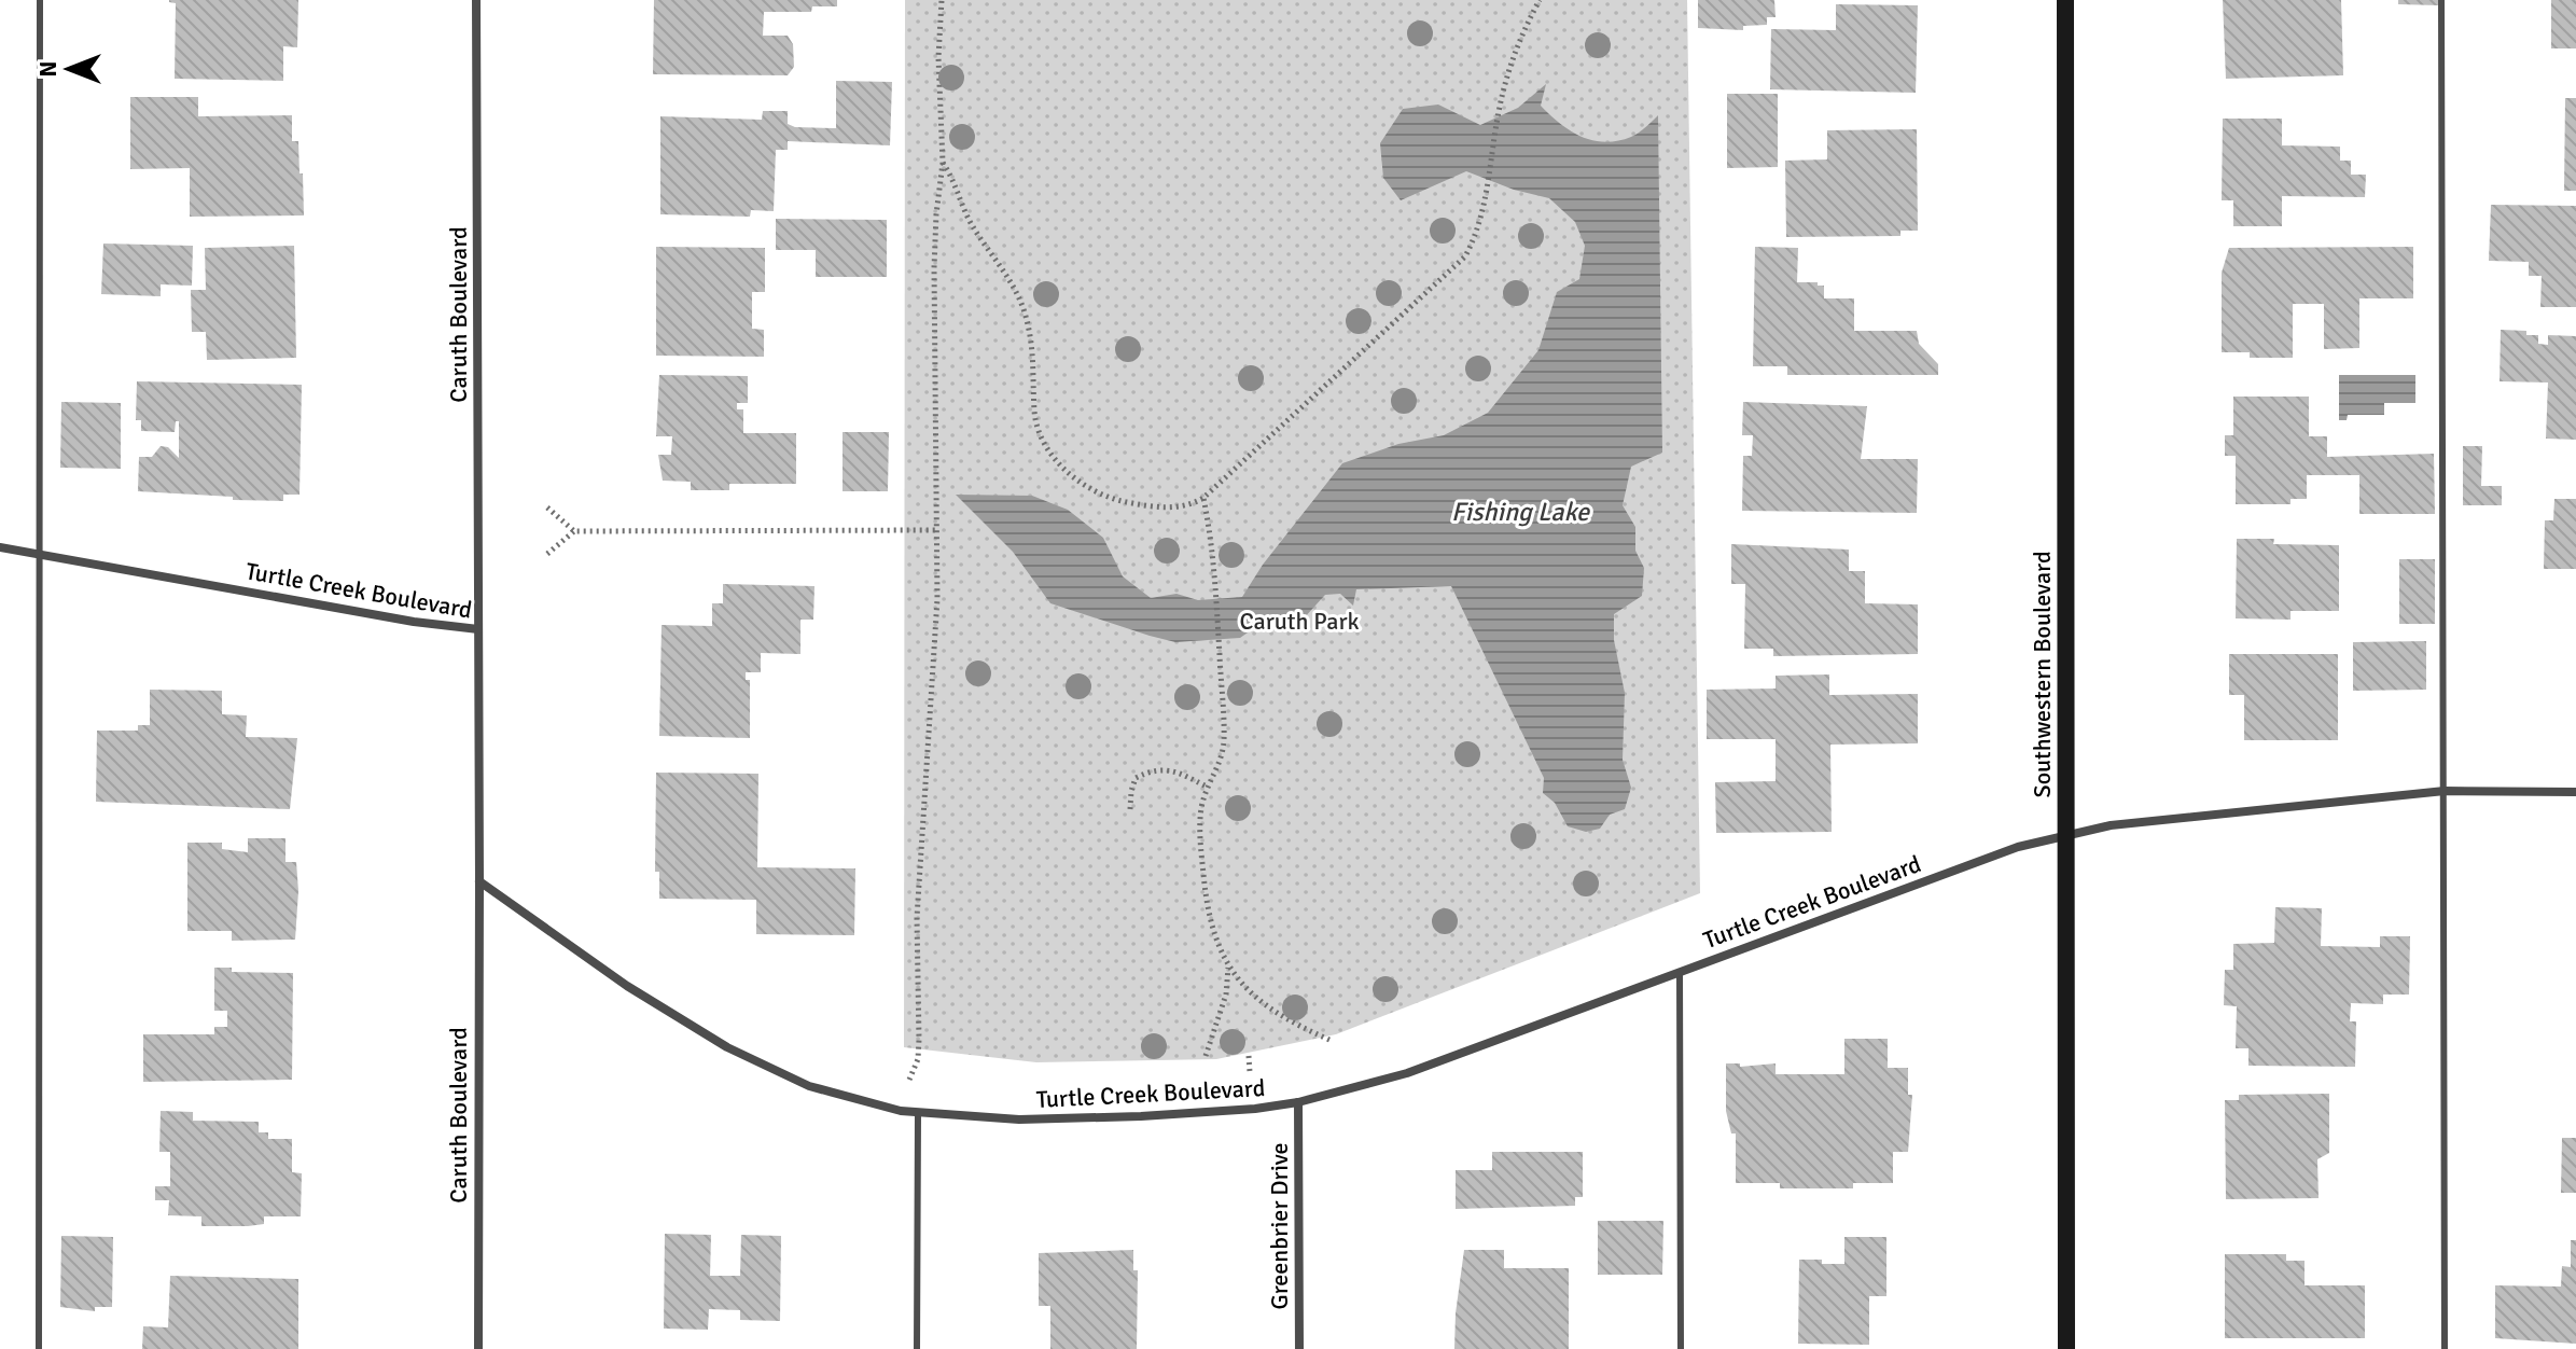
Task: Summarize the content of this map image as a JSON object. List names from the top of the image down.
{
  "streets": {
    "street": [
      "Caruth Boulevard",
      "Turtle Creek Boulevard",
      "Southwestern Boulevard",
      "Greenbrier Drive"
    ]
  },
  "crossings": [
    ["Caruth Boulevard", "Turtle Creek Boulevard"],
    ["Turtle Creek Boulevard", "Southwestern Boulevard"],
    ["Turtle Creek Boulevard", "Greenbrier Drive"]
  ],
  "water": ["Fishing Lake"],
  "parks": ["Caruth Park"],
  "north": "left"
}
